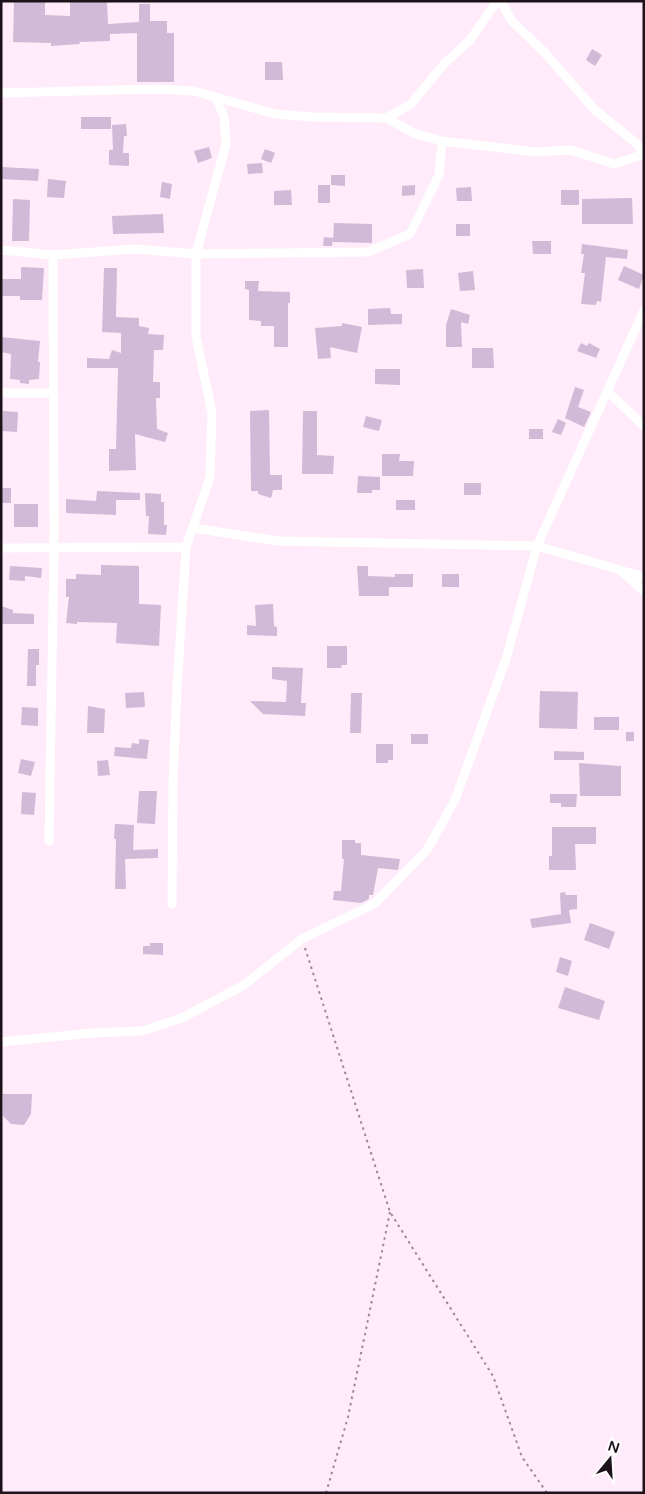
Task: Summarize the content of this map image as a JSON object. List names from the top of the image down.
{
  "north": "top"
}
